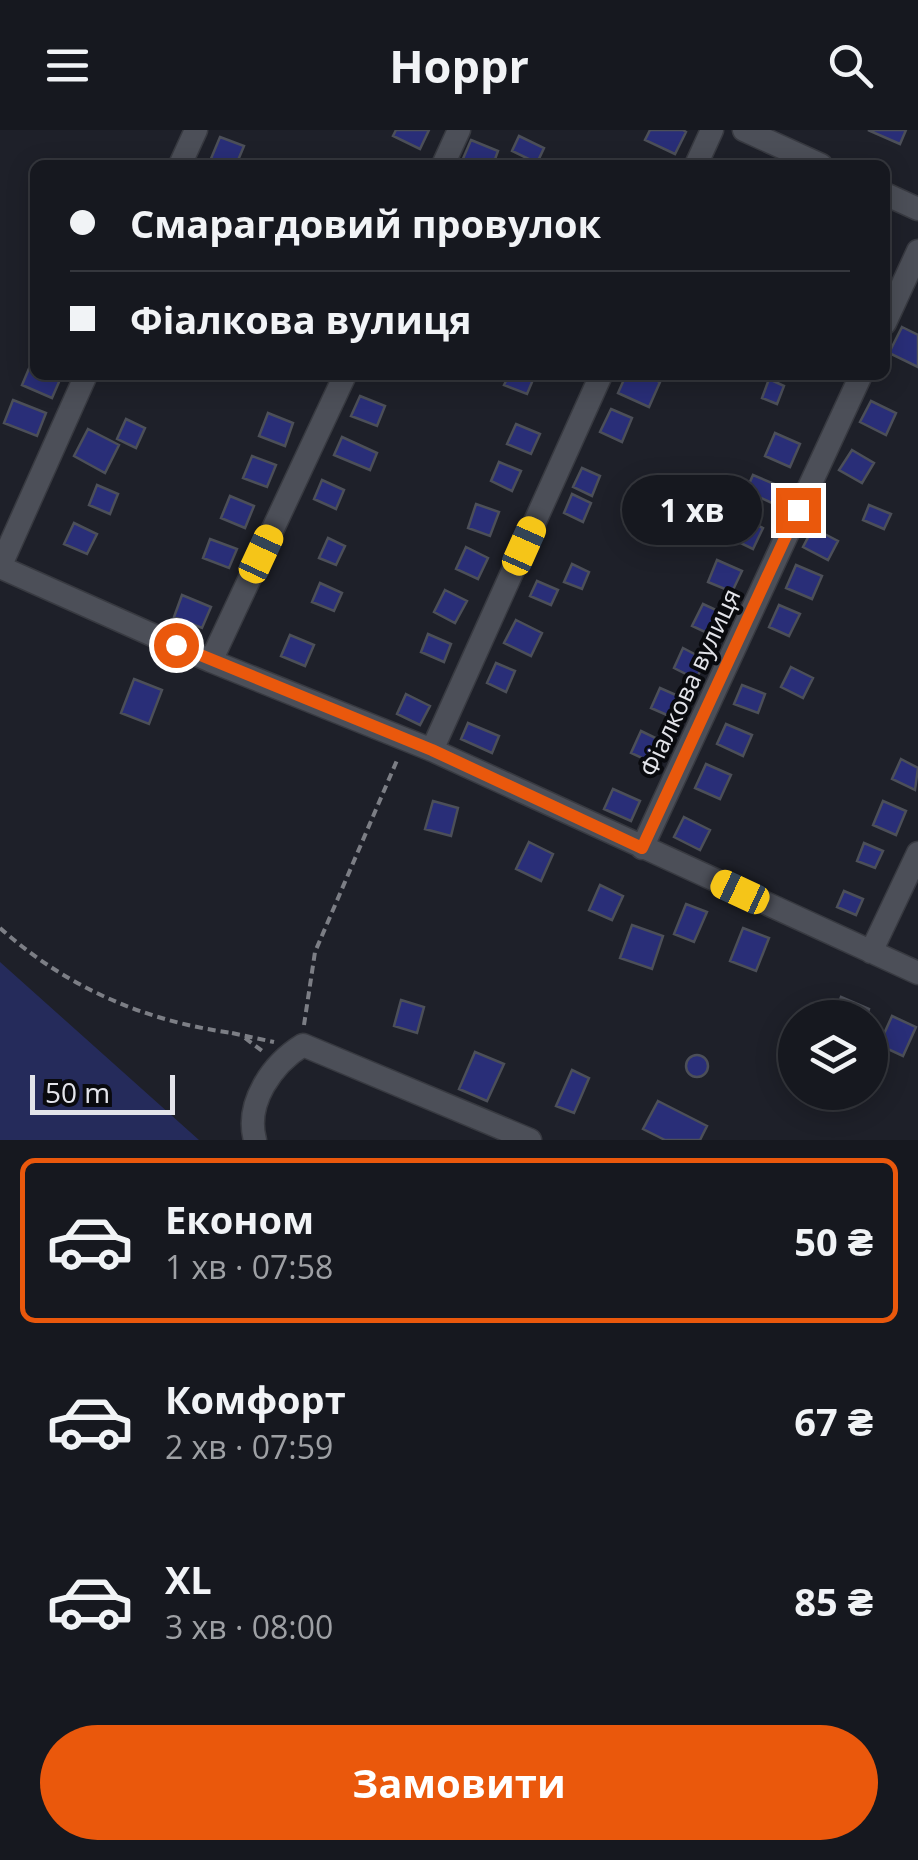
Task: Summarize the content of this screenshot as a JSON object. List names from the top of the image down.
{
  "streets": {
    "street": ["Фіалкова вулиця"]
  },
  "scale_bar": "50 m",
  "page": {
    "header": "Hoppr",
    "banner": ["Смарагдовий провулок", "Фіалкова вулиця"],
    "bubble": "1 хв",
    "scale": "50 m",
    "list": [
      {
        "name": "Економ",
        "note": "1 хв · 07:58",
        "value": "50 ₴"
      },
      {
        "name": "Комфорт",
        "note": "2 хв · 07:59",
        "value": "67 ₴"
      },
      {
        "name": "XL",
        "note": "3 хв · 08:00",
        "value": "85 ₴"
      }
    ],
    "buttons": "Замовити"
  }
}
